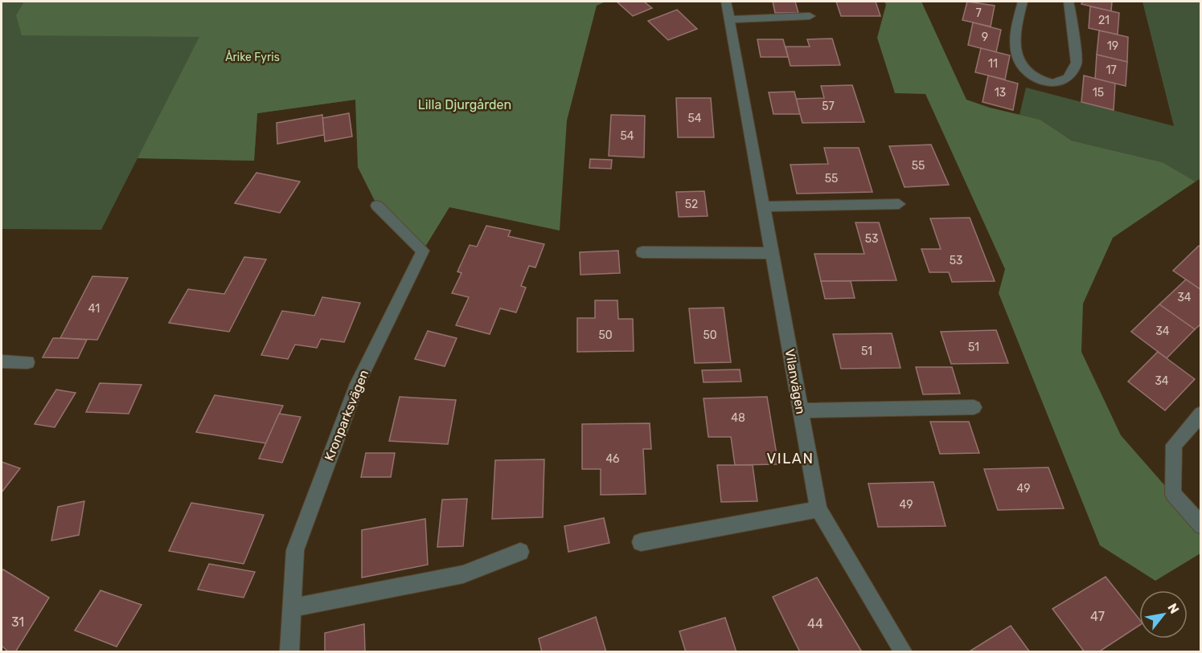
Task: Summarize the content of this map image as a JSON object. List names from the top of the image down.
{
  "streets": {
    "street": ["Vilanvägen", "Kronparksvägen"]
  },
  "districts": ["VILAN"],
  "parks": ["Årike Fyris", "Lilla Djurgården"],
  "house_numbers": [
    "7",
    "21",
    "9",
    "19",
    "11",
    "17",
    "13",
    "15",
    "57",
    "54",
    "54",
    "55",
    "55",
    "52",
    "53",
    "53",
    "34",
    "41",
    "34",
    "50",
    "50",
    "51",
    "51",
    "34",
    "48",
    "46",
    "49",
    "49",
    "47",
    "31",
    "44"
  ],
  "north": "top right"
}
